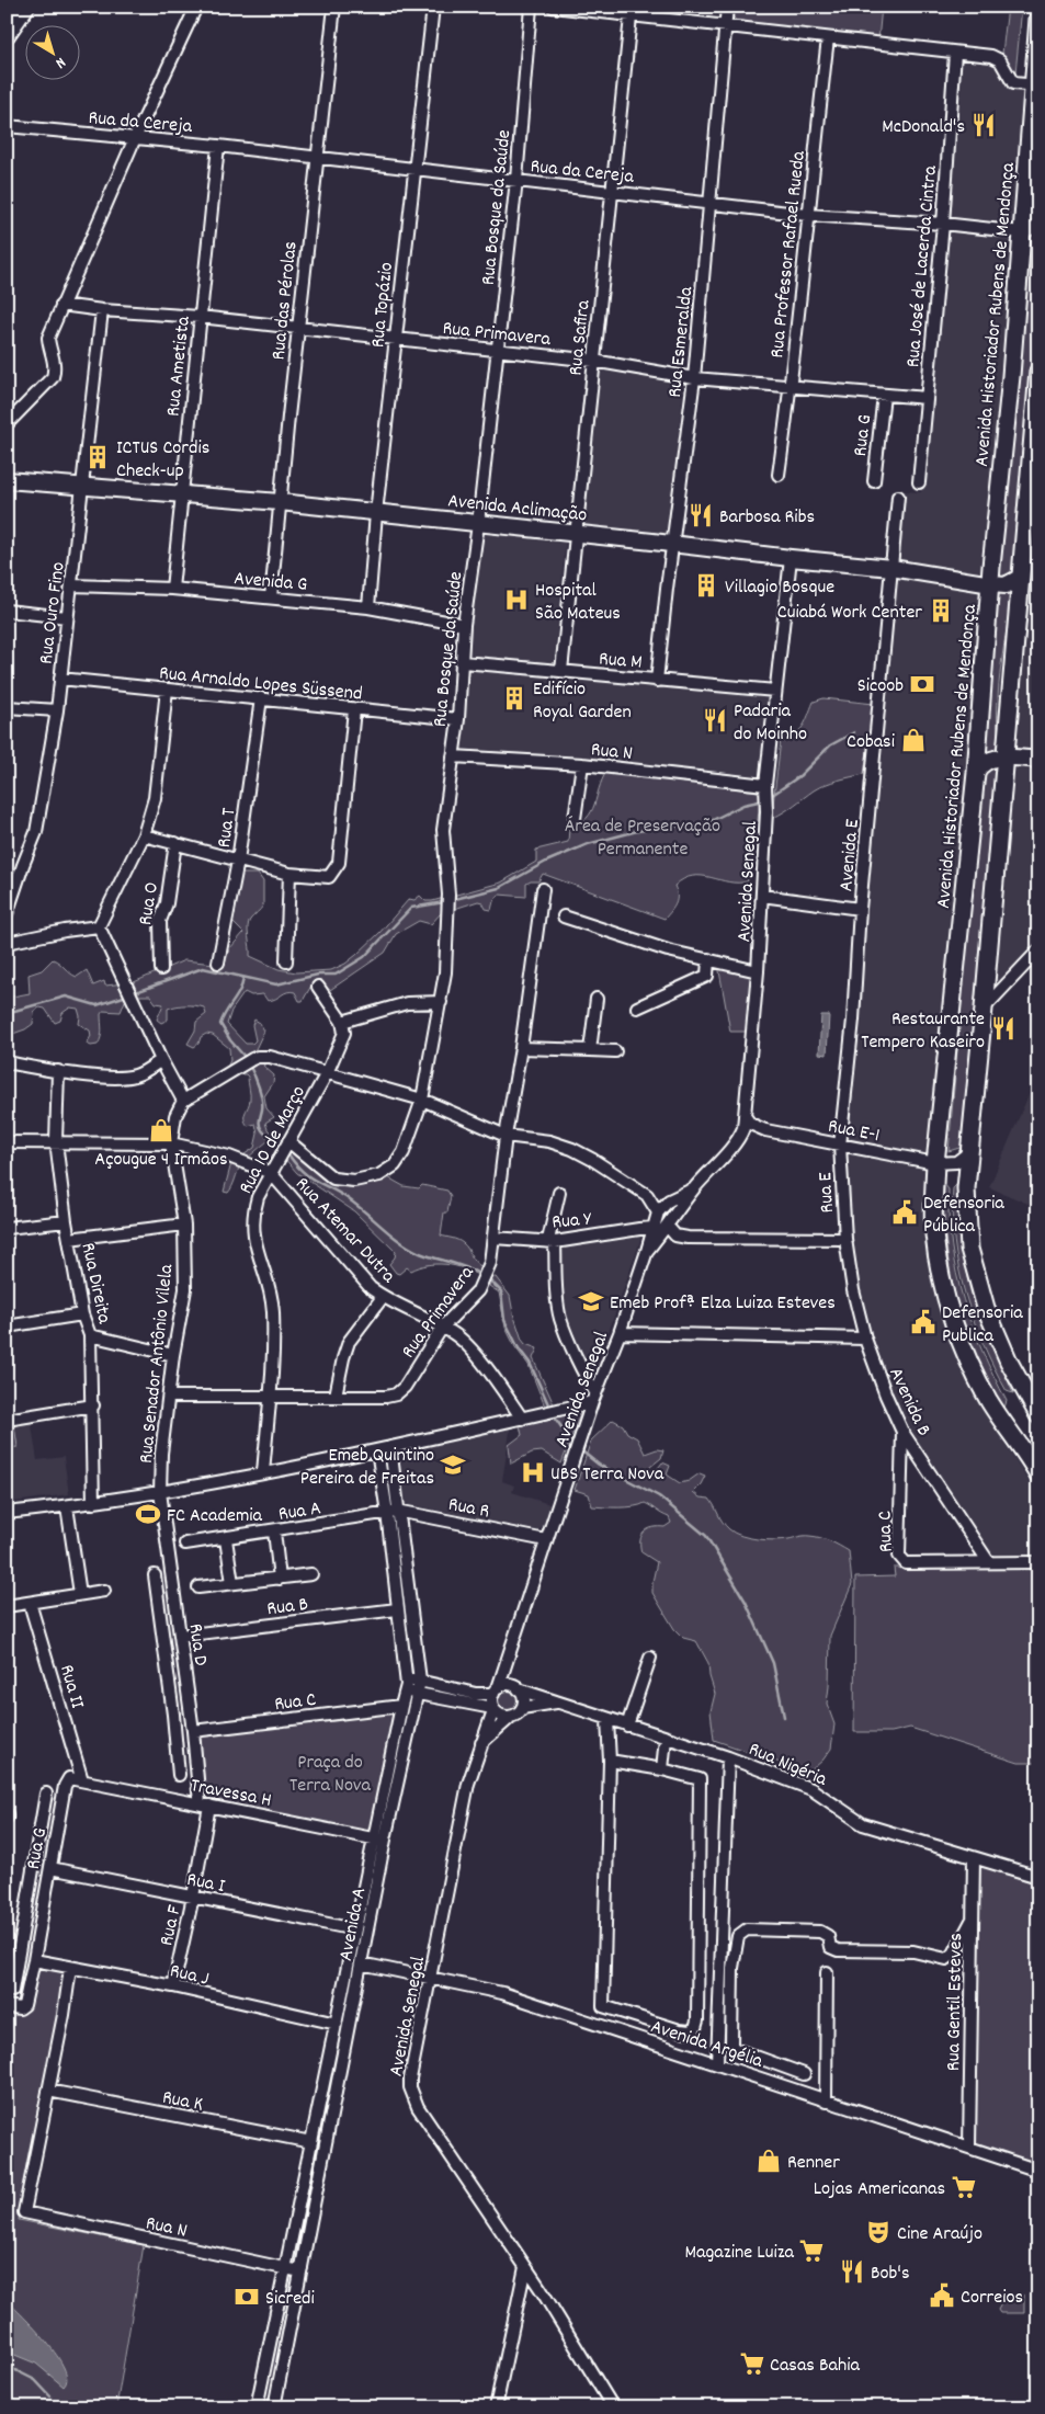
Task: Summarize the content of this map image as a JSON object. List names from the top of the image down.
{
  "streets": {
    "main road": ["Avenida Historiador Rubens de Mendonça"],
    "street": [
      "Rua da Cereja",
      "Rua Bosque da Saúde",
      "Rua Professor Rafael Rueda",
      "Rua José de Lacerda Cintra",
      "Rua das Pérolas",
      "Rua Topázio",
      "Rua Primavera",
      "Rua Safira",
      "Rua Esmeralda",
      "Rua Ametista",
      "Rua G",
      "Avenida Aclimação",
      "Avenida G",
      "Rua Ouro Fino",
      "Rua M",
      "Rua Arnaldo Lopes Süssend",
      "Rua N",
      "Rua T",
      "Avenida E",
      "Avenida Senegal",
      "Rua O",
      "Rua E-1",
      "Rua 10 de Março",
      "Rua E",
      "Rua Y",
      "Rua Atemar Dutra",
      "Rua Direita",
      "Rua Senador Antônio Vilela",
      "Avenida B",
      "Rua R",
      "Rua A",
      "Rua C",
      "Rua B",
      "Rua D",
      "Rua II",
      "Rua Nigéria",
      "Travessa H",
      "Rua I",
      "Avenida A",
      "Rua F",
      "Rua J",
      "Rua Gentil Esteves",
      "Avenida Argélia",
      "Rua K"
    ]
  },
  "crossings": [
    ["Rua da Cereja", "Rua Bosque da Saúde"],
    ["Rua da Cereja", "Rua Professor Rafael Rueda"],
    ["Rua da Cereja", "Rua José de Lacerda Cintra"],
    ["Rua da Cereja", "Rua das Pérolas"],
    ["Rua da Cereja", "Rua Topázio"],
    ["Rua da Cereja", "Avenida Historiador Rubens de Mendonça"],
    ["Rua da Cereja", "Rua Safira"],
    ["Rua da Cereja", "Rua Esmeralda"],
    ["Rua da Cereja", "Rua Ametista"],
    ["Rua Bosque da Saúde", "Rua Primavera"],
    ["Rua Bosque da Saúde", "Avenida Aclimação"],
    ["Rua Bosque da Saúde", "Avenida G"],
    ["Rua Bosque da Saúde", "Rua M"],
    ["Rua Bosque da Saúde", "Rua Arnaldo Lopes Süssend"],
    ["Rua Bosque da Saúde", "Rua N"],
    ["Rua Bosque da Saúde", "Rua 10 de Março"],
    ["Rua Professor Rafael Rueda", "Rua Primavera"],
    ["Rua José de Lacerda Cintra", "Rua Primavera"],
    ["Rua das Pérolas", "Rua Primavera"],
    ["Rua das Pérolas", "Avenida Aclimação"],
    ["Rua das Pérolas", "Avenida G"],
    ["Rua Topázio", "Rua Primavera"],
    ["Rua Topázio", "Avenida Aclimação"],
    ["Rua Topázio", "Avenida G"],
    ["Avenida Historiador Rubens de Mendonça", "Avenida Aclimação"],
    ["Avenida Historiador Rubens de Mendonça", "Rua E-1"],
    ["Rua Primavera", "Rua Safira"],
    ["Rua Primavera", "Rua Esmeralda"],
    ["Rua Primavera", "Rua Ametista"],
    ["Rua Primavera", "Rua G"],
    ["Rua Primavera", "Rua Ouro Fino"],
    ["Rua Primavera", "Rua 10 de Março"],
    ["Rua Primavera", "Rua Y"],
    ["Rua Primavera", "Rua Atemar Dutra"],
    ["Rua Primavera", "Rua Senador Antônio Vilela"],
    ["Rua Safira", "Avenida Aclimação"],
    ["Rua Safira", "Rua M"],
    ["Rua Esmeralda", "Avenida Aclimação"],
    ["Rua Esmeralda", "Rua M"],
    ["Rua Ametista", "Avenida Aclimação"],
    ["Rua Ametista", "Avenida G"],
    ["Rua G", "Travessa H"],
    ["Rua G", "Rua I"],
    ["Rua G", "Rua J"],
    ["Avenida Aclimação", "Rua Ouro Fino"],
    ["Avenida Aclimação", "Avenida E"],
    ["Avenida Aclimação", "Avenida Senegal"],
    ["Avenida G", "Rua Ouro Fino"],
    ["Rua Ouro Fino", "Rua Arnaldo Lopes Süssend"],
    ["Rua M", "Avenida Senegal"],
    ["Rua Arnaldo Lopes Süssend", "Rua T"],
    ["Rua N", "Avenida Senegal"],
    ["Rua N", "Avenida A"],
    ["Rua N", "Rua K"],
    ["Avenida E", "Rua E-1"],
    ["Avenida E", "Rua E"],
    ["Avenida Senegal", "Rua E-1"],
    ["Avenida Senegal", "Rua Y"],
    ["Avenida Senegal", "Rua R"],
    ["Avenida Senegal", "Rua Nigéria"],
    ["Avenida Senegal", "Avenida Argélia"],
    ["Rua E-1", "Rua E"],
    ["Rua 10 de Março", "Rua Atemar Dutra"],
    ["Rua E", "Avenida B"],
    ["Rua Atemar Dutra", "Rua Direita"],
    ["Rua Atemar Dutra", "Rua Senador Antônio Vilela"],
    ["Rua Senador Antônio Vilela", "Rua D"],
    ["Avenida B", "Rua C"],
    ["Rua R", "Rua A"],
    ["Rua R", "Avenida A"],
    ["Rua A", "Avenida A"],
    ["Rua C", "Rua D"],
    ["Rua C", "Avenida A"],
    ["Rua B", "Rua D"],
    ["Rua B", "Avenida A"],
    ["Rua D", "Travessa H"],
    ["Rua D", "Rua F"],
    ["Rua II", "Travessa H"],
    ["Rua Nigéria", "Avenida A"],
    ["Rua Nigéria", "Rua Gentil Esteves"],
    ["Travessa H", "Avenida A"],
    ["Travessa H", "Rua F"],
    ["Rua I", "Avenida A"],
    ["Rua I", "Rua F"],
    ["Avenida A", "Rua J"],
    ["Avenida A", "Avenida Argélia"],
    ["Avenida A", "Rua K"],
    ["Rua F", "Rua J"],
    ["Rua Gentil Esteves", "Avenida Argélia"]
  ],
  "parks": ["Área de Preservação Permanente", "Praça do Terra Nova"],
  "places": {
    "restaurant": [
      "McDonald's",
      "Barbosa Ribs",
      "Padaria do Moinho",
      "Restaurante Tempero Kaseiro",
      "Bob's"
    ],
    "building": [
      "ICTUS Cordis Check-up",
      "Villagio Bosque",
      "Cuiabá Work Center",
      "Edifício Royal Garden"
    ],
    "hospital": ["Hospital São Mateus", "UBS Terra Nova"],
    "bank": ["Sicoob", "Sicredi"],
    "shop": ["Cobasi", "Açougue 4 Irmãos", "Renner"],
    "public building": ["Defensoria Pública", "Defensoria Publica", "Correios"],
    "school or university": ["Emeb Profª Elza Luiza Esteves", "Emeb Quintino Pereira de Freitas"],
    "sports": ["FC Academia"],
    "supermarket": ["Lojas Americanas", "Magazine Luiza", "Casas Bahia"],
    "theatre": ["Cine Araújo"]
  },
  "north": "bottom right"
}
